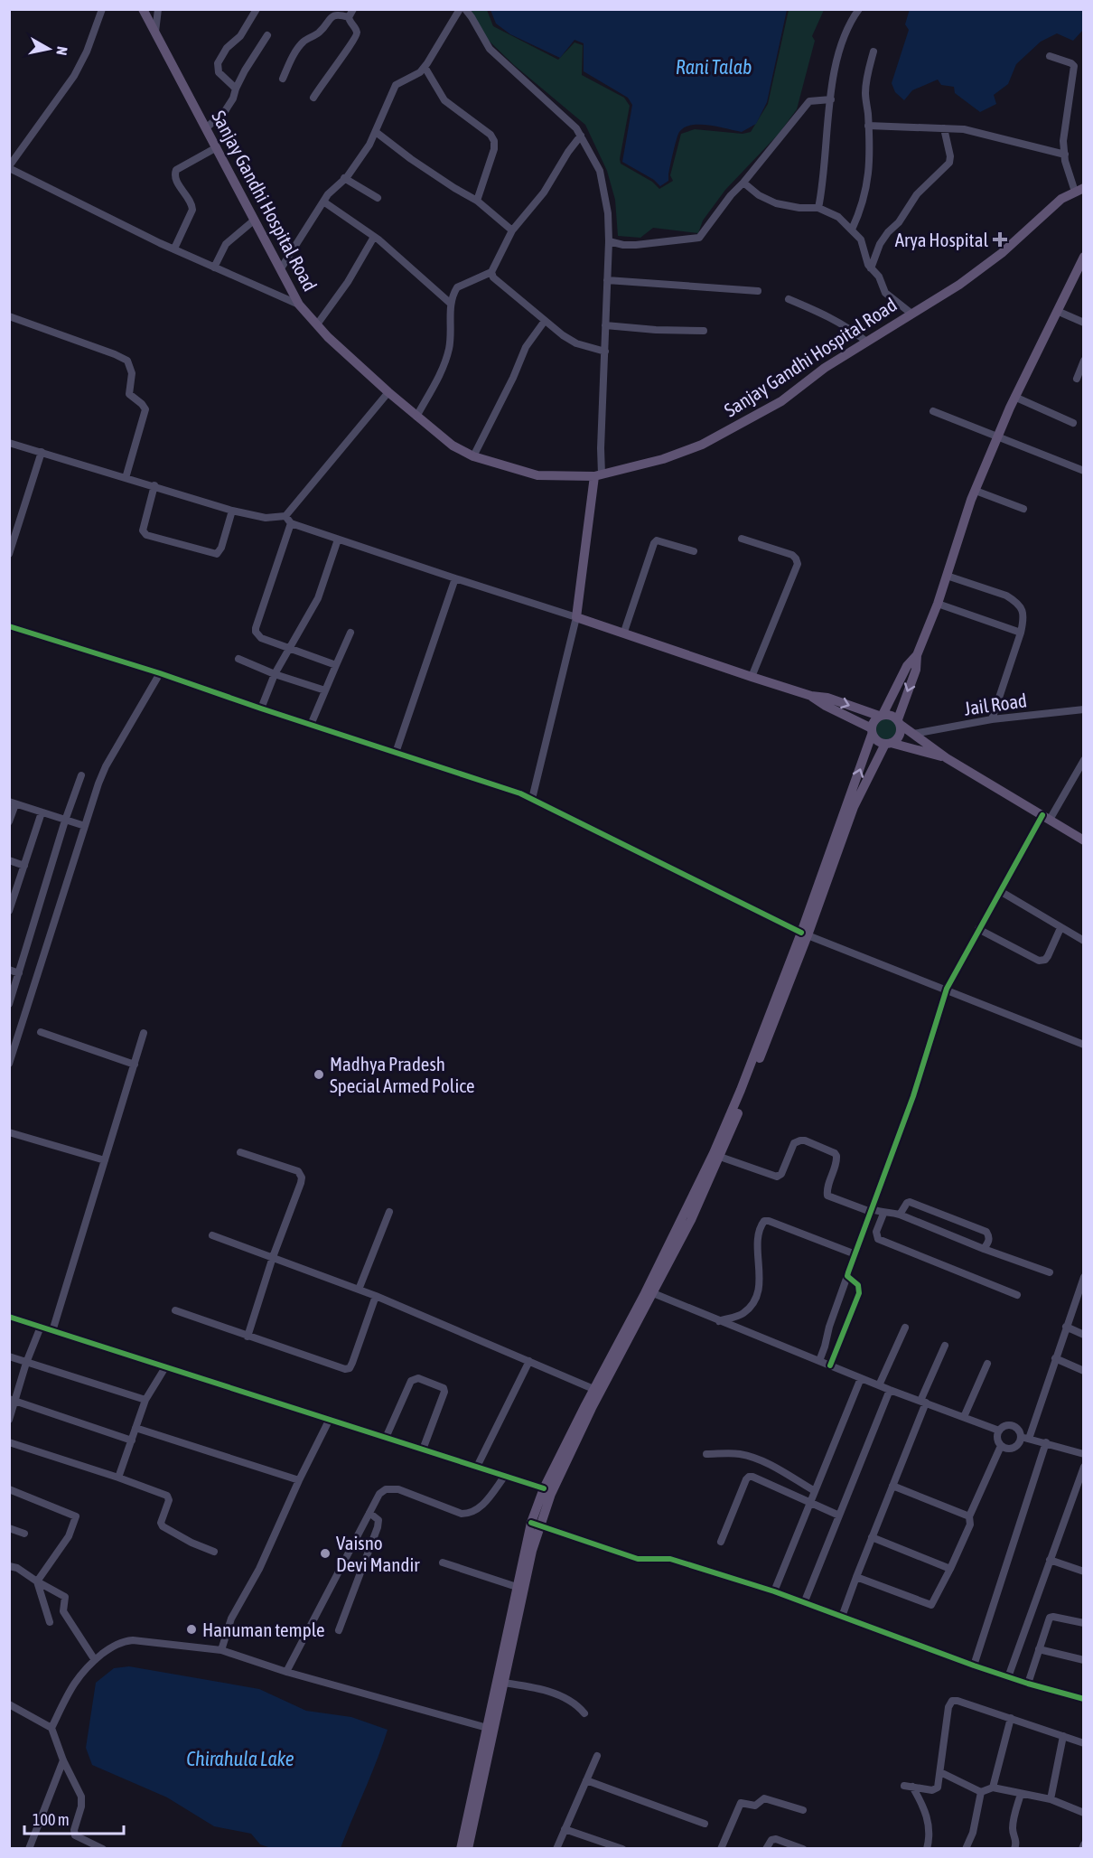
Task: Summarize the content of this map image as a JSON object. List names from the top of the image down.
{
  "streets": {
    "main road": ["Sanjay Gandhi Hospital Road"],
    "street": ["Jail Road"]
  },
  "water": ["Rani Talab", "Chirahula Lake"],
  "places": {
    "health": ["Arya Hospital"],
    "other": ["Madhya Pradesh Special Armed Police", "Vaisno Devi Mandir", "Hanuman temple"]
  },
  "scale_bar": "100 m",
  "north": "right"
}
